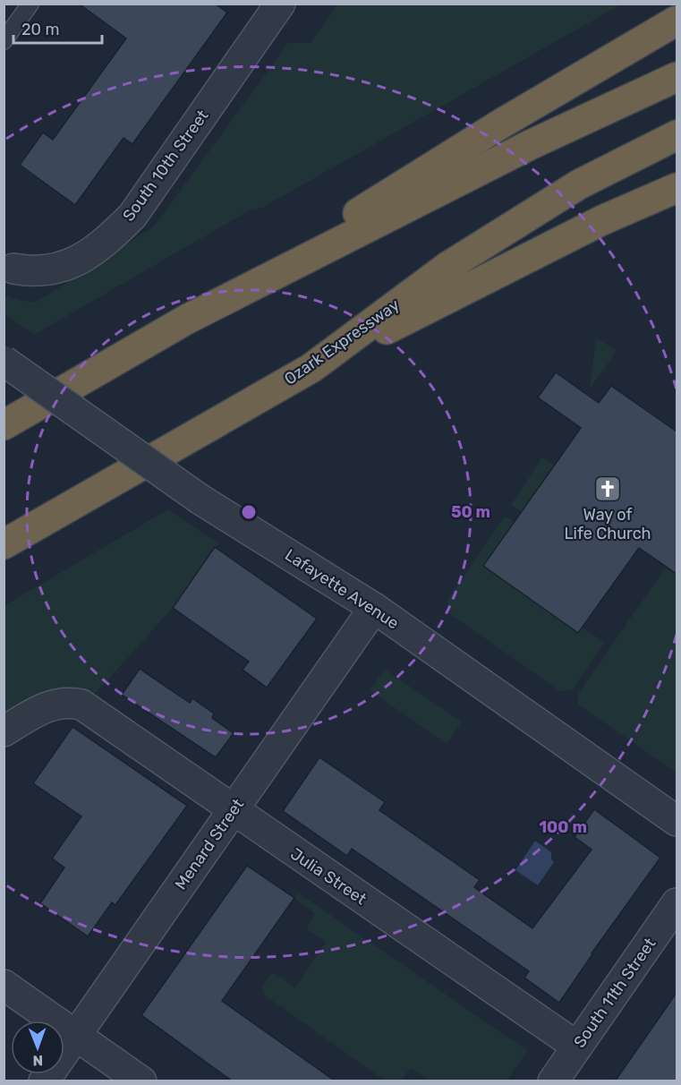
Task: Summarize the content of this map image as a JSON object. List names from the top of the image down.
{
  "streets": {
    "highway": ["Ozark Expressway"],
    "street": [
      "South 10th Street",
      "Lafayette Avenue",
      "Menard Street",
      "Julia Street",
      "South 11th Street"
    ]
  },
  "crossings": [
    ["Lafayette Avenue", "Menard Street"],
    ["Menard Street", "Julia Street"],
    ["Julia Street", "South 11th Street"]
  ],
  "places": {
    "church": ["Way of Life Church"]
  },
  "scale_bar": "20 m",
  "north": "bottom",
  "rings": ["50 m", "100 m"]
}
